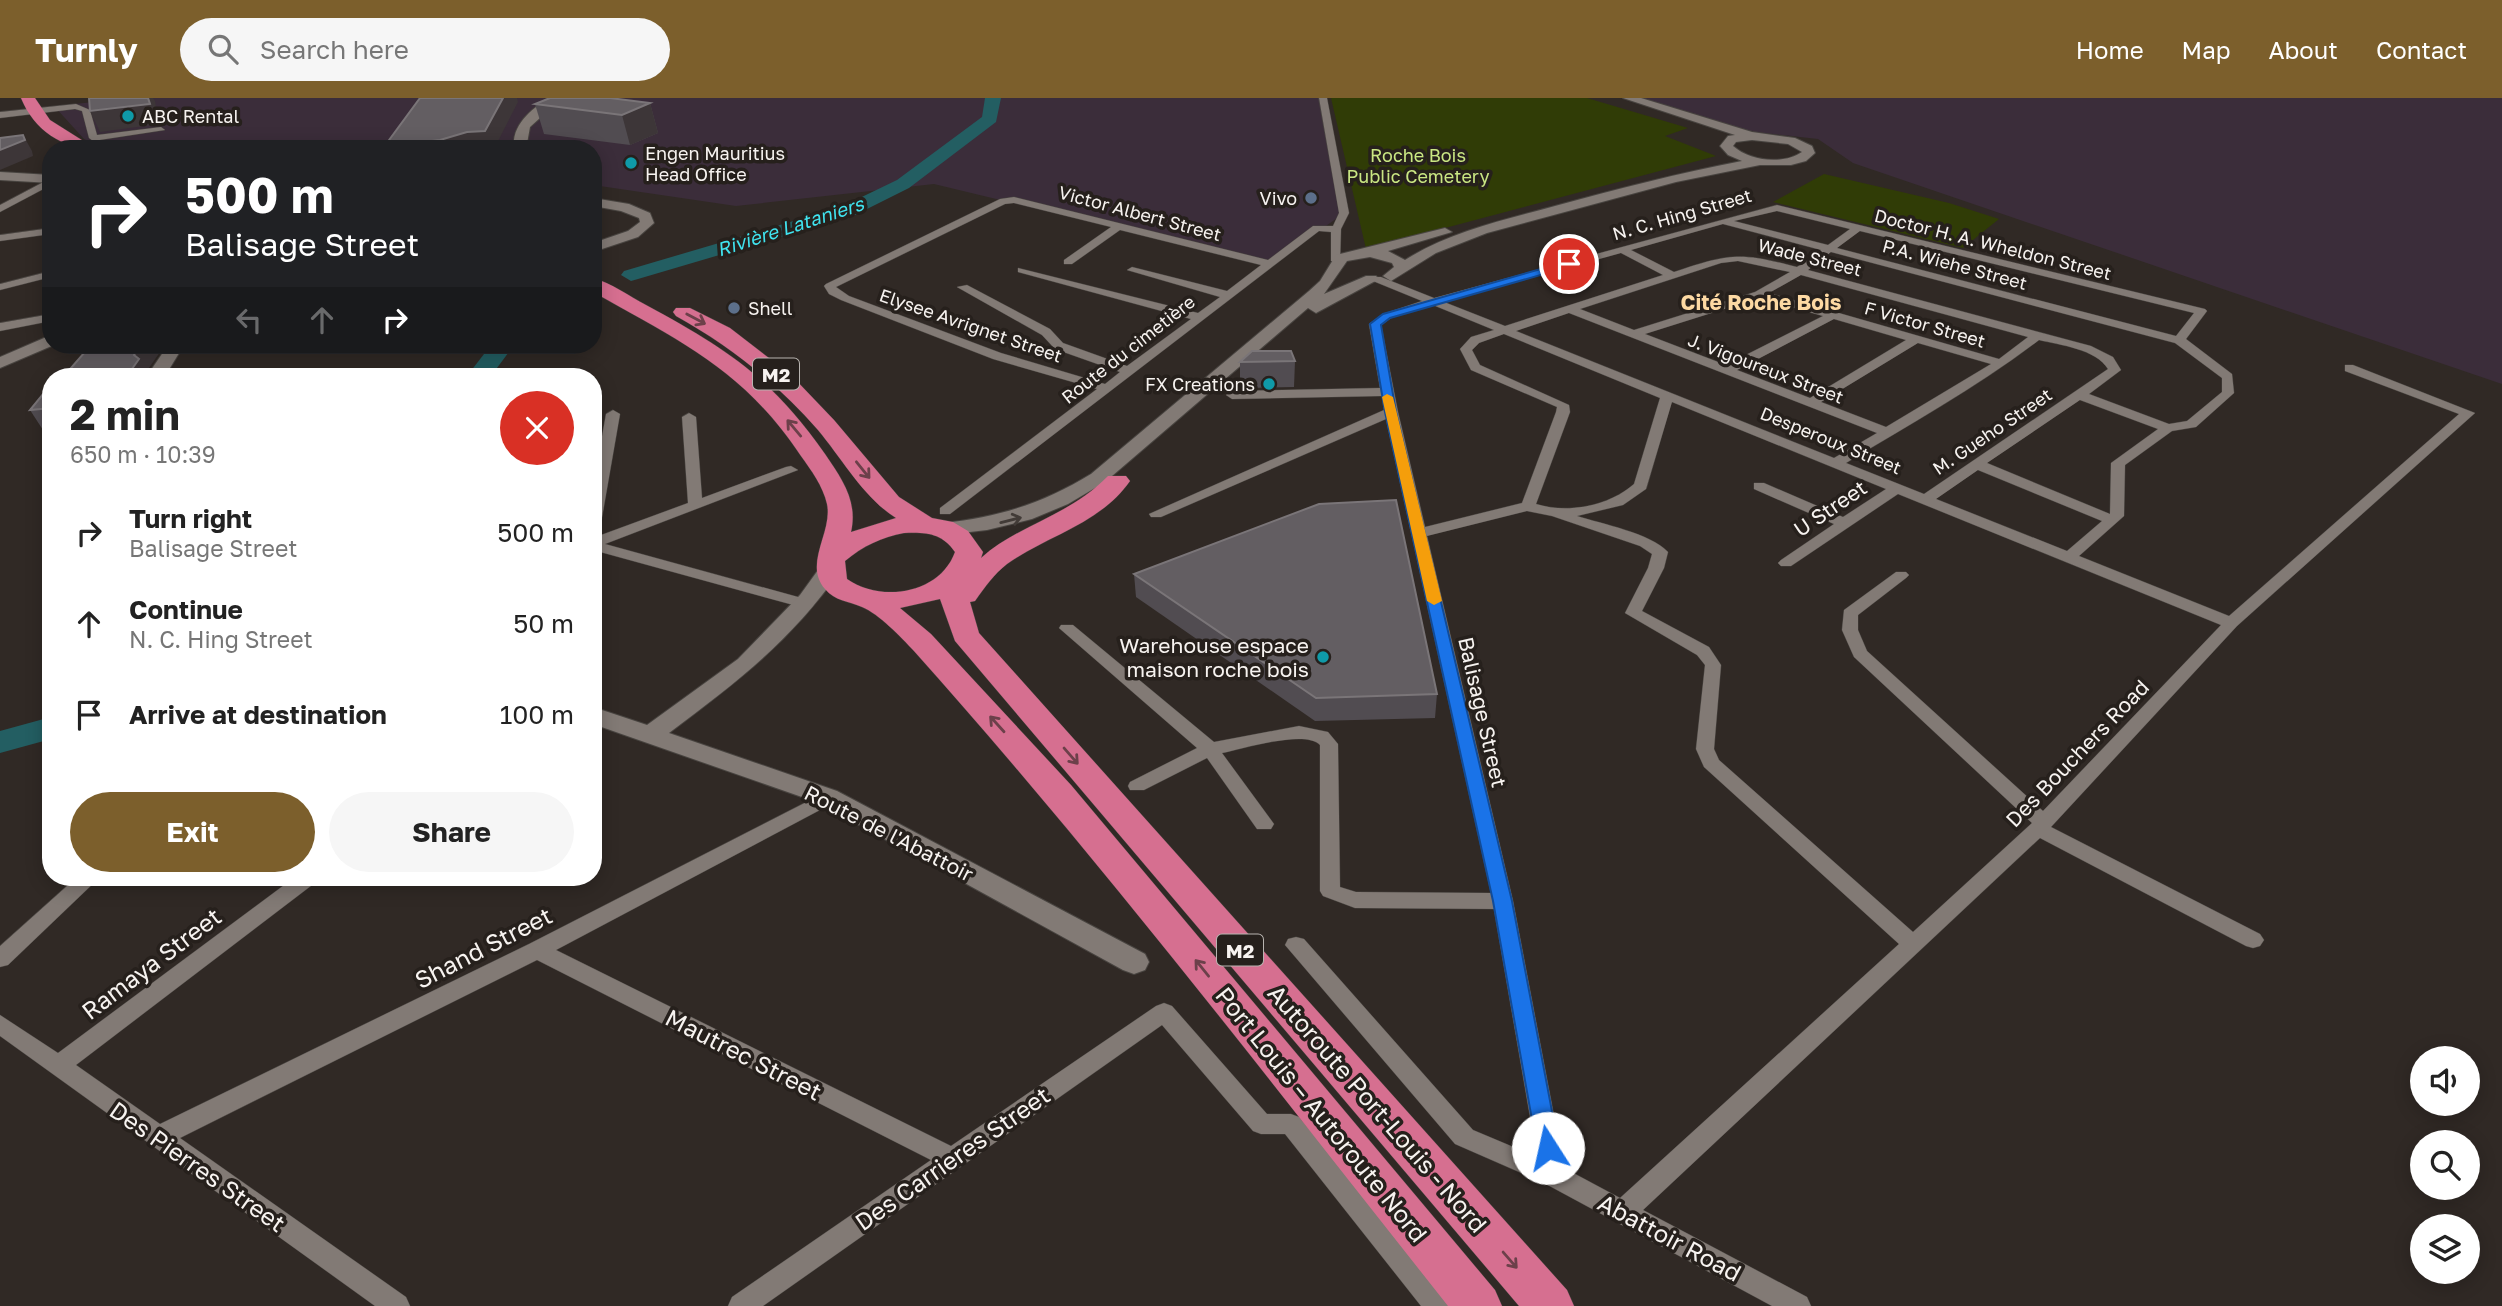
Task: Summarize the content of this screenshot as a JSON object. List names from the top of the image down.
{
  "streets": {
    "highway": ["M2", "Autoroute Port-Louis - Nord", "Port Louis – Autoroute Nord"],
    "main road": ["Route de l'Abattoir"],
    "street": [
      "Victor Albert Street",
      "N. C. Hing Street",
      "Doctor H. A. Wheldon Street",
      "Wade Street",
      "P.A. Wiehe Street",
      "F Victor Street",
      "Elysee Avrignet Street",
      "Route du cimetière",
      "J. Vigoureux Street",
      "M. Gueho Street",
      "Desperoux Street",
      "U Street",
      "Balisage Street",
      "Des Bouchers Road",
      "Shand Street",
      "Ramaya Street",
      "Mautrec Street",
      "Des Carrieres Street",
      "Des Pierres Street",
      "Abattoir Road"
    ]
  },
  "crossings": [
    ["Victor Albert Street", "Elysee Avrignet Street"],
    ["Victor Albert Street", "Route du cimetière"],
    ["N. C. Hing Street", "Doctor H. A. Wheldon Street"],
    ["N. C. Hing Street", "P.A. Wiehe Street"],
    ["N. C. Hing Street", "Desperoux Street"],
    ["N. C. Hing Street", "Balisage Street"],
    ["Doctor H. A. Wheldon Street", "P.A. Wiehe Street"],
    ["Wade Street", "P.A. Wiehe Street"],
    ["Wade Street", "J. Vigoureux Street"],
    ["Wade Street", "M. Gueho Street"],
    ["Wade Street", "Desperoux Street"],
    ["Elysee Avrignet Street", "Route du cimetière"],
    ["Route du cimetière", "M2"],
    ["M2", "Autoroute Port-Louis - Nord"],
    ["M2", "Port Louis – Autoroute Nord"],
    ["M. Gueho Street", "Desperoux Street"],
    ["Desperoux Street", "U Street"],
    ["Desperoux Street", "Balisage Street"],
    ["Desperoux Street", "Des Bouchers Road"],
    ["Balisage Street", "Abattoir Road"],
    ["Des Bouchers Road", "Abattoir Road"],
    ["Route de l'Abattoir", "Shand Street"],
    ["Shand Street", "Mautrec Street"],
    ["Shand Street", "Des Pierres Street"],
    ["Ramaya Street", "Des Pierres Street"],
    ["Mautrec Street", "Des Carrieres Street"]
  ],
  "one_way": ["Autoroute Port-Louis - Nord", "Port Louis – Autoroute Nord"],
  "districts": ["Cité Roche Bois"],
  "water": ["Rivière Lataniers"],
  "parks": ["Roche Bois Public Cemetery"],
  "places": [
    "ABC Rental",
    "Engen Mauritius Head Office",
    "Vivo",
    "Shell",
    "FX Creations",
    "Warehouse espace maison roche bois"
  ],
  "page": {
    "header": "Turnly",
    "search": "Search here",
    "nav": [
      "Home",
      "Map",
      "About",
      "Contact"
    ],
    "turn": ["500 m", "Balisage Street"],
    "heading": ["2 min", "650 m · 10:39"],
    "list": [
      {
        "name": "Turn right",
        "note": "Balisage Street",
        "value": "500 m"
      },
      {
        "name": "Continue",
        "note": "N. C. Hing Street",
        "value": "50 m"
      },
      {
        "name": "Arrive at destination",
        "value": "100 m"
      }
    ],
    "buttons": ["Exit", "Share"]
  }
}
